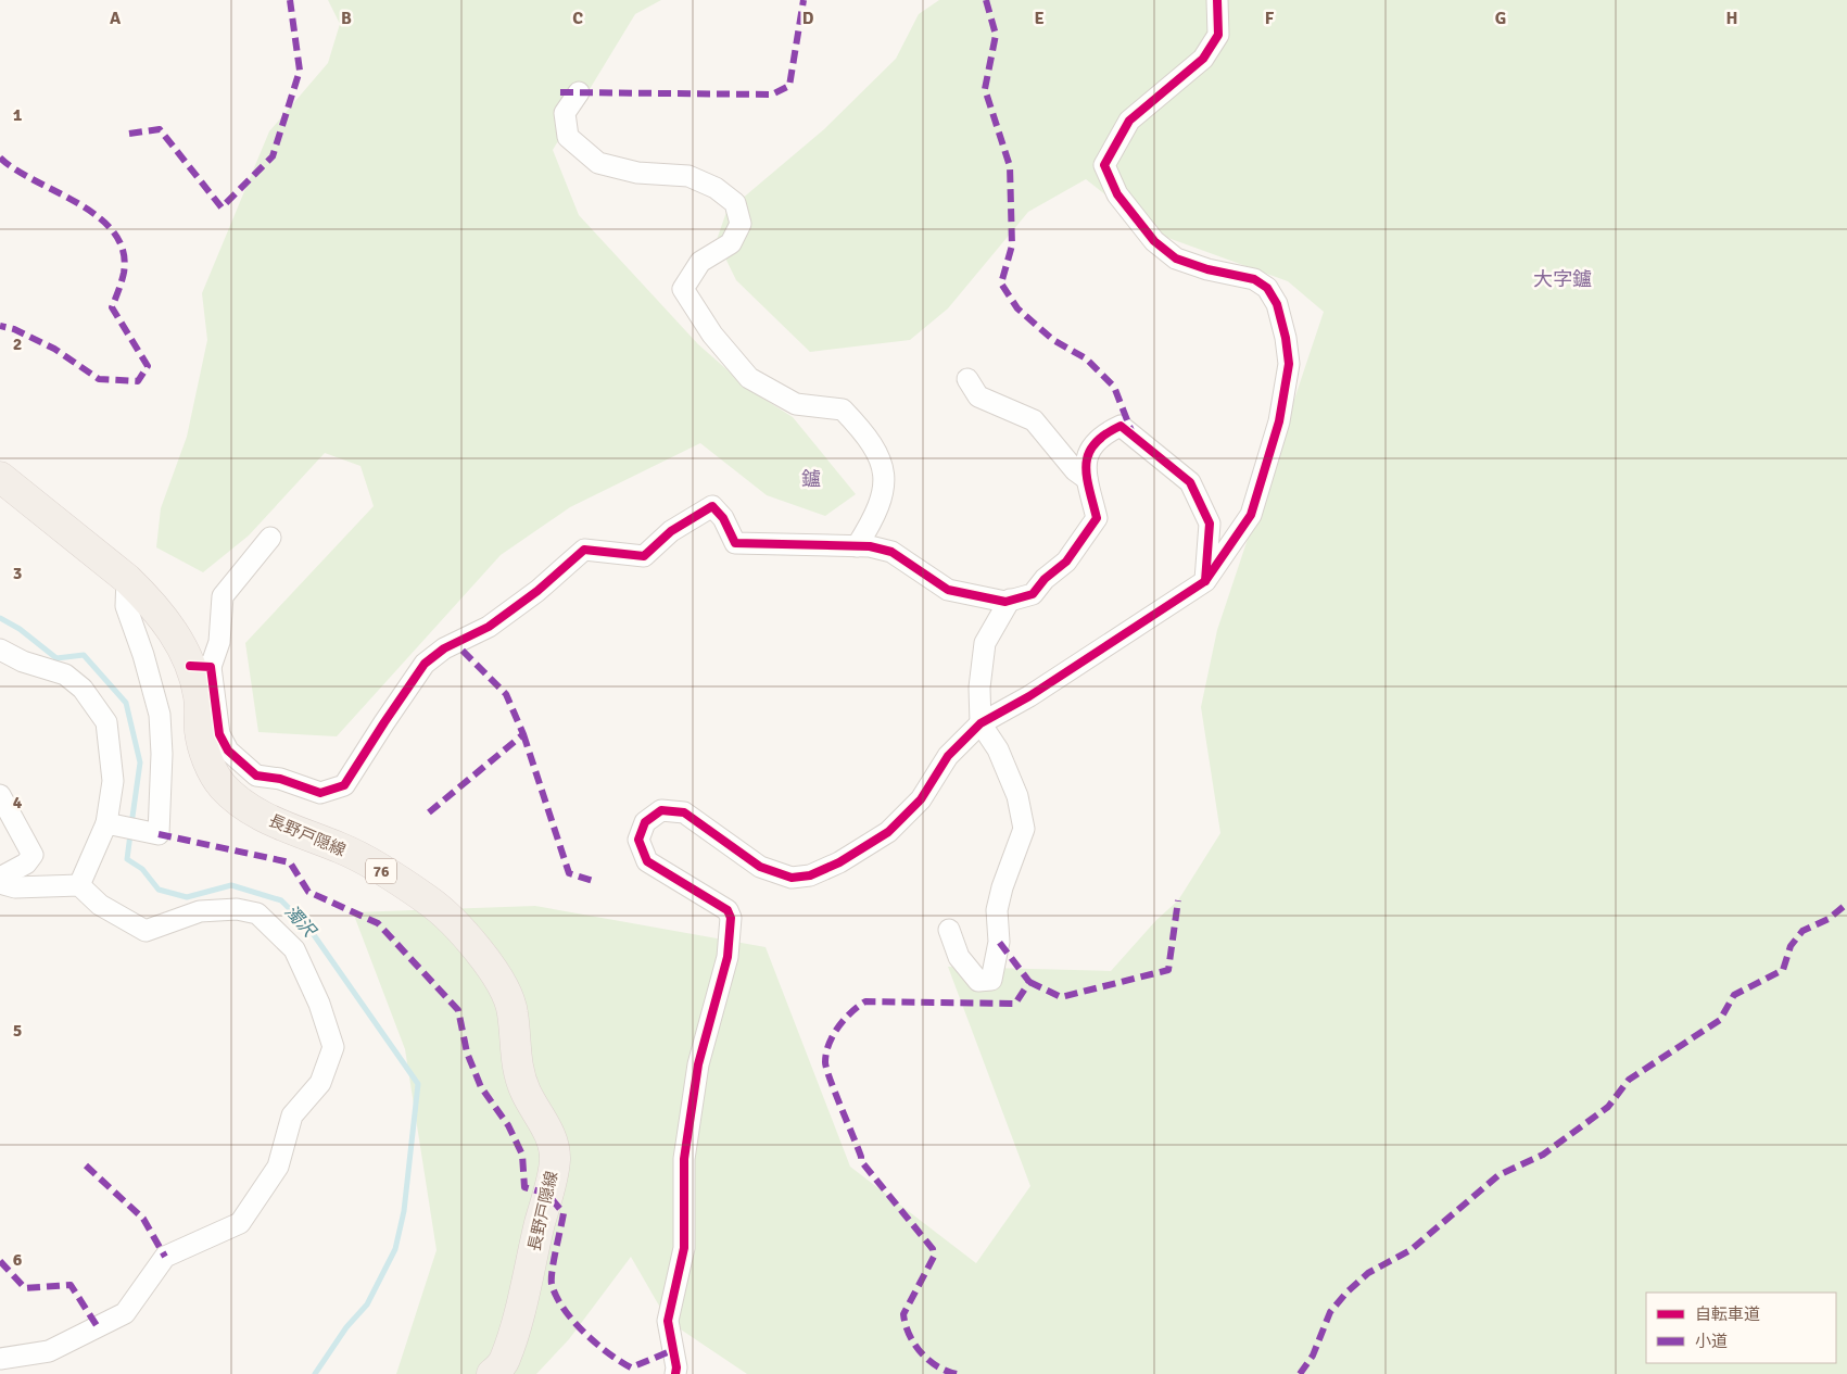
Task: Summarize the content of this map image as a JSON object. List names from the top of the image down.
{
  "streets": {
    "main road": ["長野戸隠線", "76"]
  },
  "districts": ["大字鑪", "鑪"],
  "water": ["濁沢"],
  "legend": ["自転車道", "小道"],
  "grid": {
    "columns": [
      "A",
      "B",
      "C",
      "D",
      "E",
      "F",
      "G",
      "H"
    ],
    "rows": [
      "1",
      "2",
      "3",
      "4",
      "5",
      "6"
    ]
  }
}
